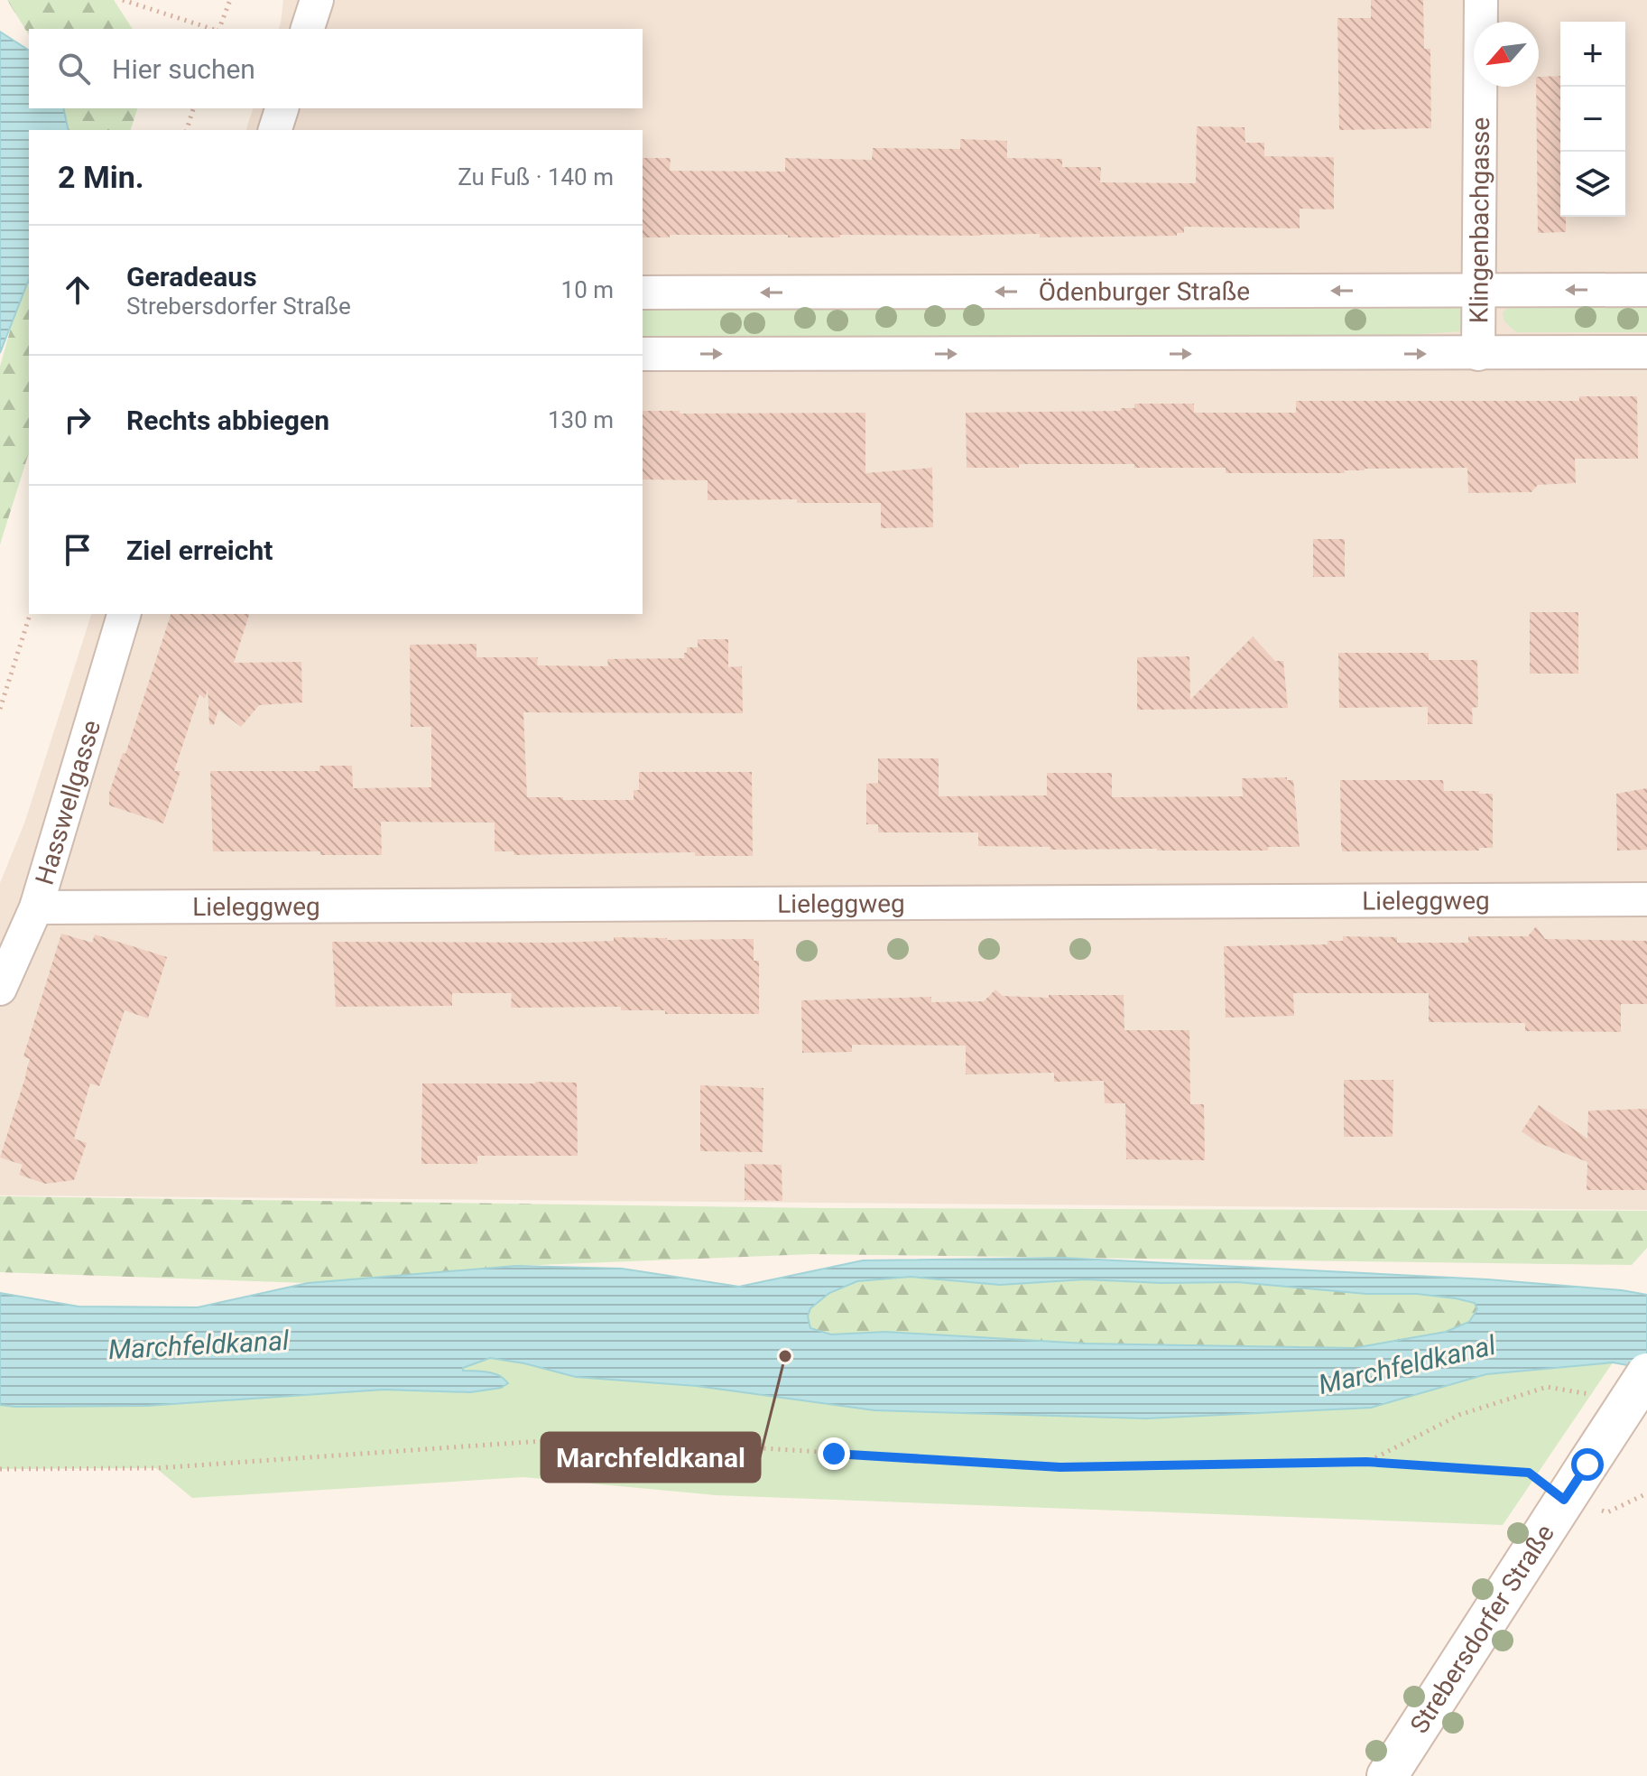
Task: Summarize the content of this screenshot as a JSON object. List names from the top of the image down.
{
  "streets": {
    "street": [
      "Klingenbachgasse",
      "Ödenburger Straße",
      "Hasswellgasse",
      "Lieleggweg",
      "Strebersdorfer Straße"
    ]
  },
  "crossings": [
    ["Klingenbachgasse", "Ödenburger Straße"],
    ["Hasswellgasse", "Lieleggweg"]
  ],
  "water": ["Marchfeldkanal"],
  "places": ["Marchfeldkanal"],
  "north": "bottom left",
  "page": {
    "map_buttons": ["+", "−"],
    "search": "Hier suchen",
    "heading": ["2 Min.", "Zu Fuß · 140 m"],
    "list": [
      ["Geradeaus", "Strebersdorfer Straße", "10 m"],
      ["Rechts abbiegen", "130 m"],
      "Ziel erreicht"
    ]
  }
}
